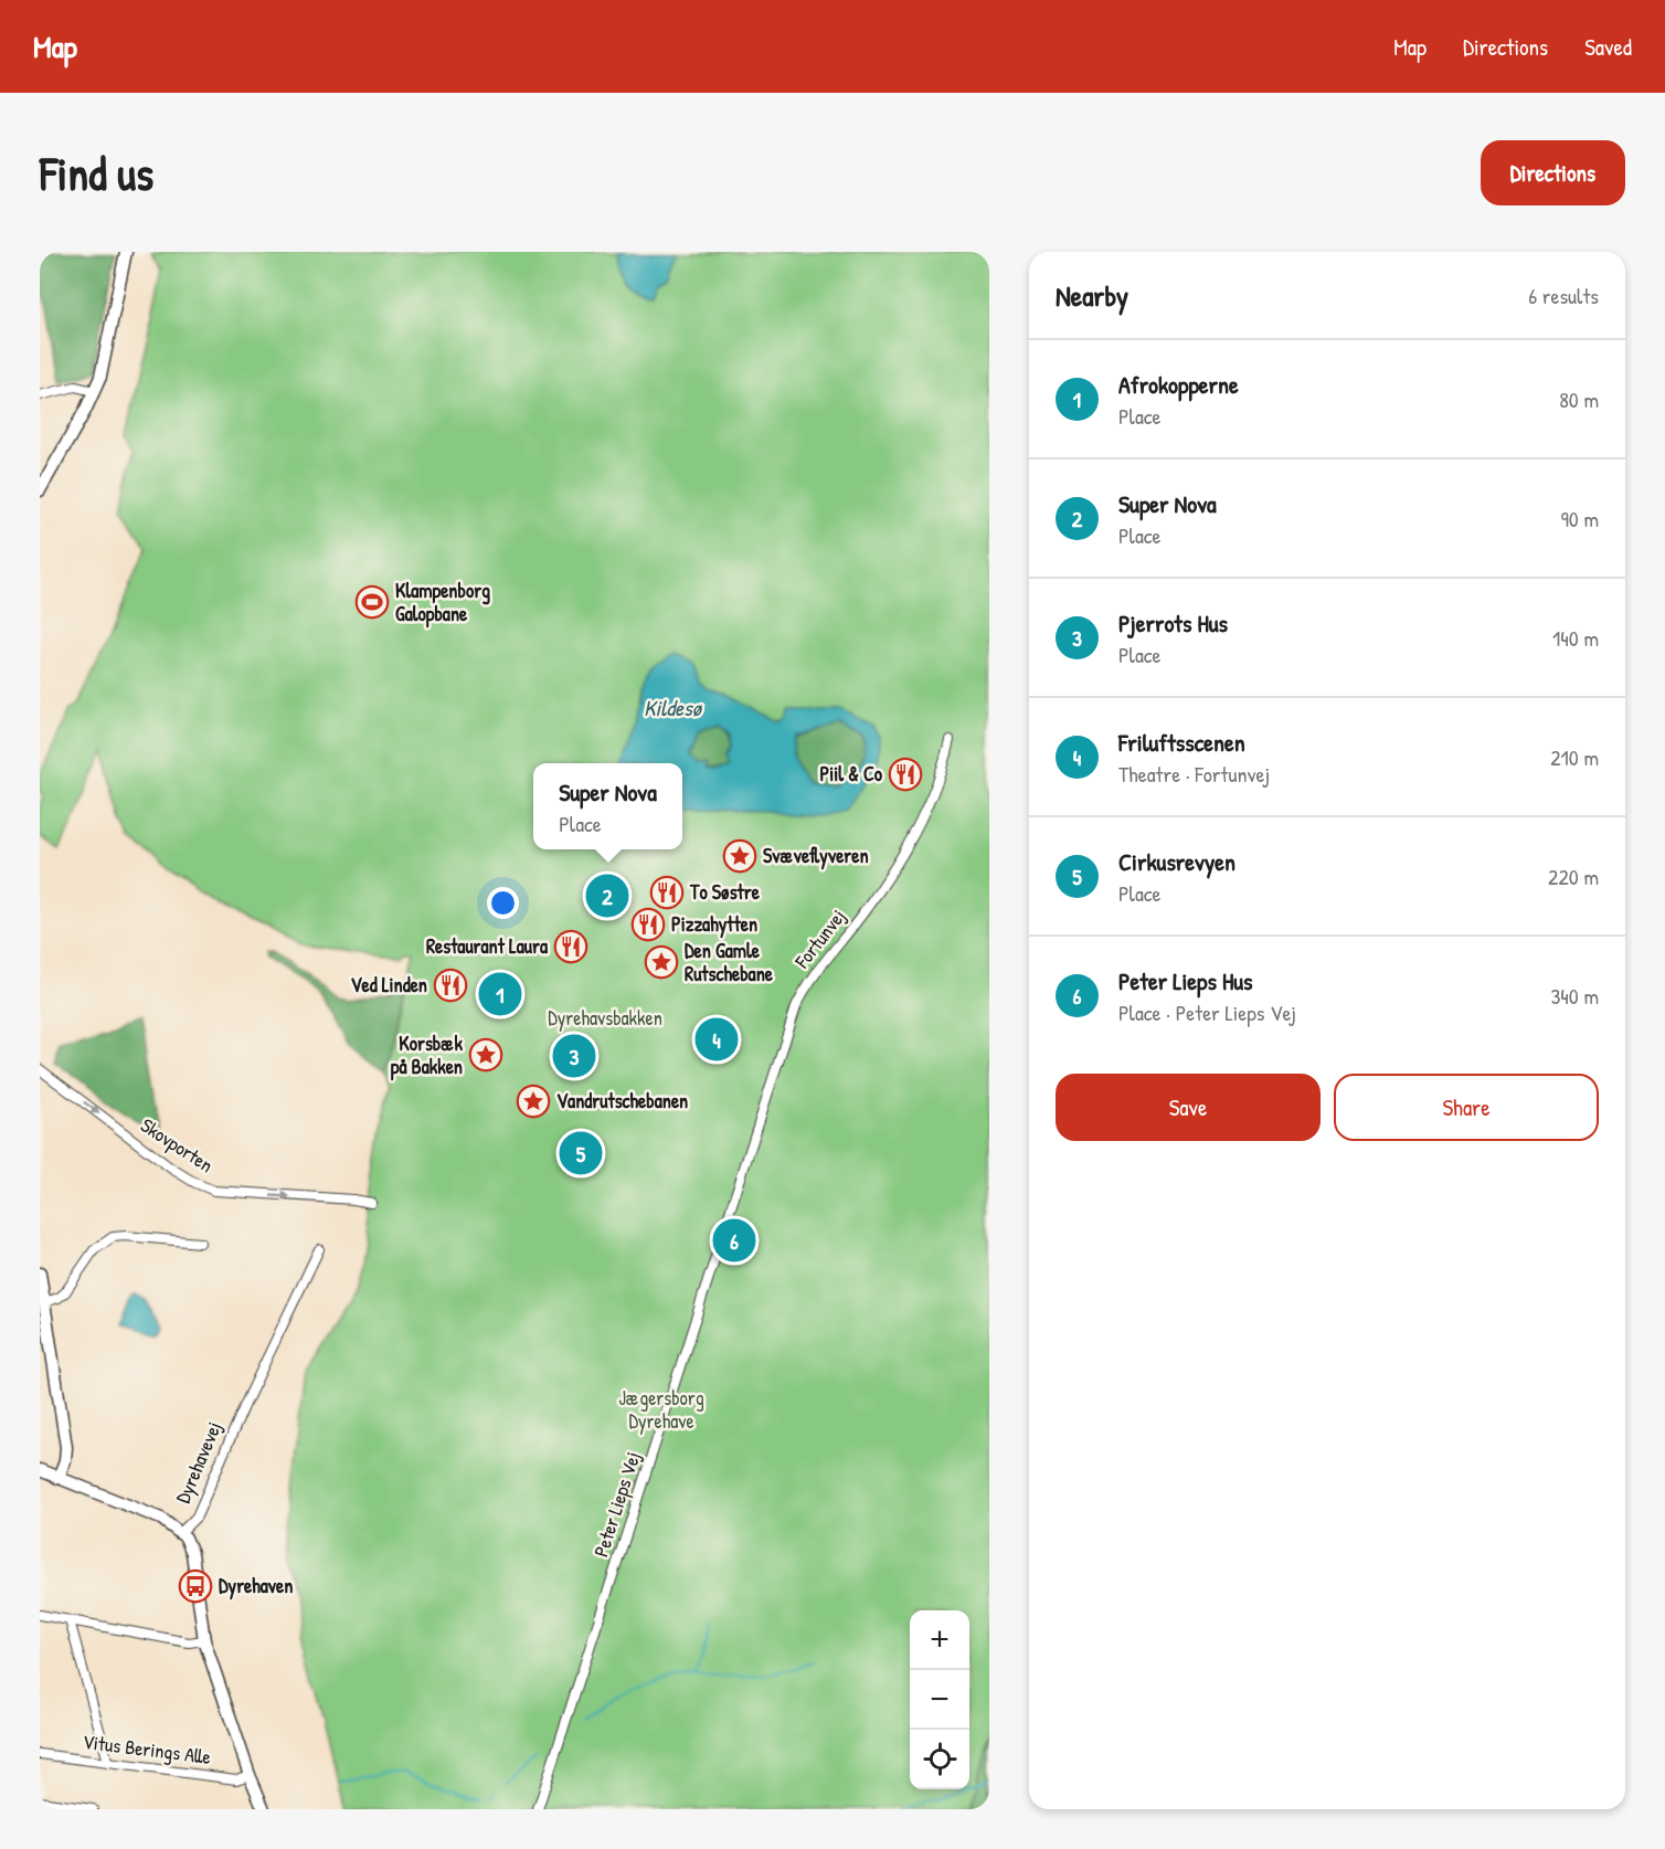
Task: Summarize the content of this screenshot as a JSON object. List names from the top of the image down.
{
  "streets": {
    "street": [
      "Fortunvej",
      "Skovporten",
      "Dyrehavevej",
      "Peter Lieps Vej",
      "Vitus Berings Alle"
    ]
  },
  "crossings": [
    ["Fortunvej", "Peter Lieps Vej"],
    ["Dyrehavevej", "Vitus Berings Alle"]
  ],
  "one_way": ["Skovporten"],
  "water": ["Kildesø"],
  "parks": ["Dyrehavsbakken", "Jægersborg Dyrehave"],
  "places": {
    "sports": ["Klampenborg Galopbane"],
    "restaurant": [
      "Piil & Co",
      "To Søstre",
      "Pizzahytten",
      "Restaurant Laura",
      "Ved Linden"
    ],
    "place": [
      "Svæveflyveren",
      "Den Gamle Rutschebane",
      "Korsbæk på Bakken",
      "Vandrutschebanen"
    ],
    "bus stop": ["Dyrehaven"]
  },
  "page": {
    "header": "Map",
    "nav": ["Map", "Directions", "Saved"],
    "buttons": [
      "Directions",
      ["Save", "Share"]
    ],
    "title": "Find us",
    "heading": ["Nearby", "6 results"],
    "list": [
      {
        "mark": "1",
        "name": "Afrokopperne",
        "note": "Place",
        "value": "80 m"
      },
      {
        "mark": "2",
        "name": "Super Nova",
        "note": "Place",
        "value": "90 m"
      },
      {
        "mark": "3",
        "name": "Pjerrots Hus",
        "note": "Place",
        "value": "140 m"
      },
      {
        "mark": "4",
        "name": "Friluftsscenen",
        "note": "Theatre · Fortunvej",
        "value": "210 m"
      },
      {
        "mark": "5",
        "name": "Cirkusrevyen",
        "note": "Place",
        "value": "220 m"
      },
      {
        "mark": "6",
        "name": "Peter Lieps Hus",
        "note": "Place · Peter Lieps Vej",
        "value": "340 m"
      }
    ],
    "popup": ["Super Nova", "Place"],
    "pins": [
      "2",
      "1",
      "4",
      "3",
      "5",
      "6"
    ],
    "map_buttons": ["+", "−"]
  }
}
